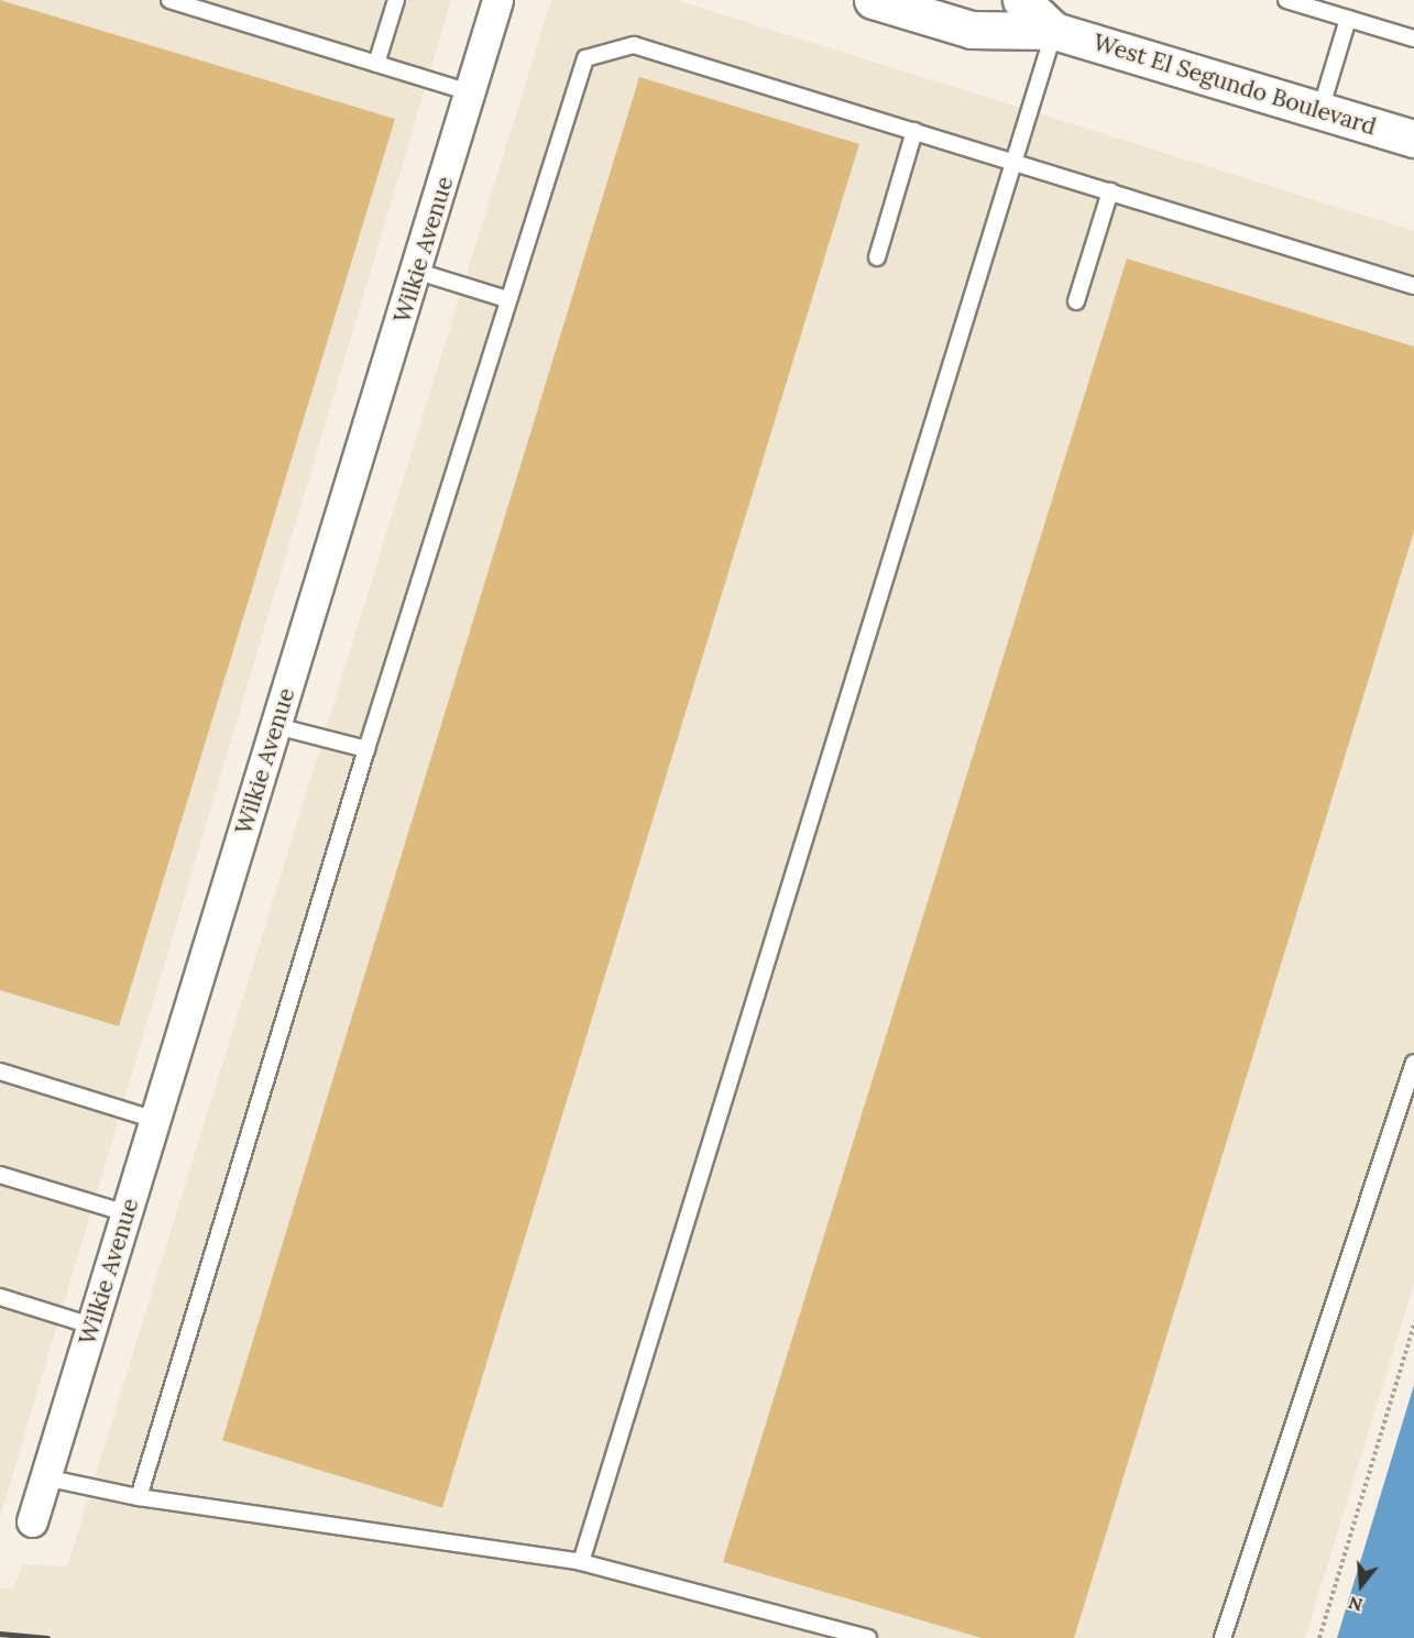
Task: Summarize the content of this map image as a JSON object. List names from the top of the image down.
{
  "streets": {
    "main road": ["West El Segundo Boulevard"],
    "street": ["Wilkie Avenue"]
  },
  "north": "bottom"
}
